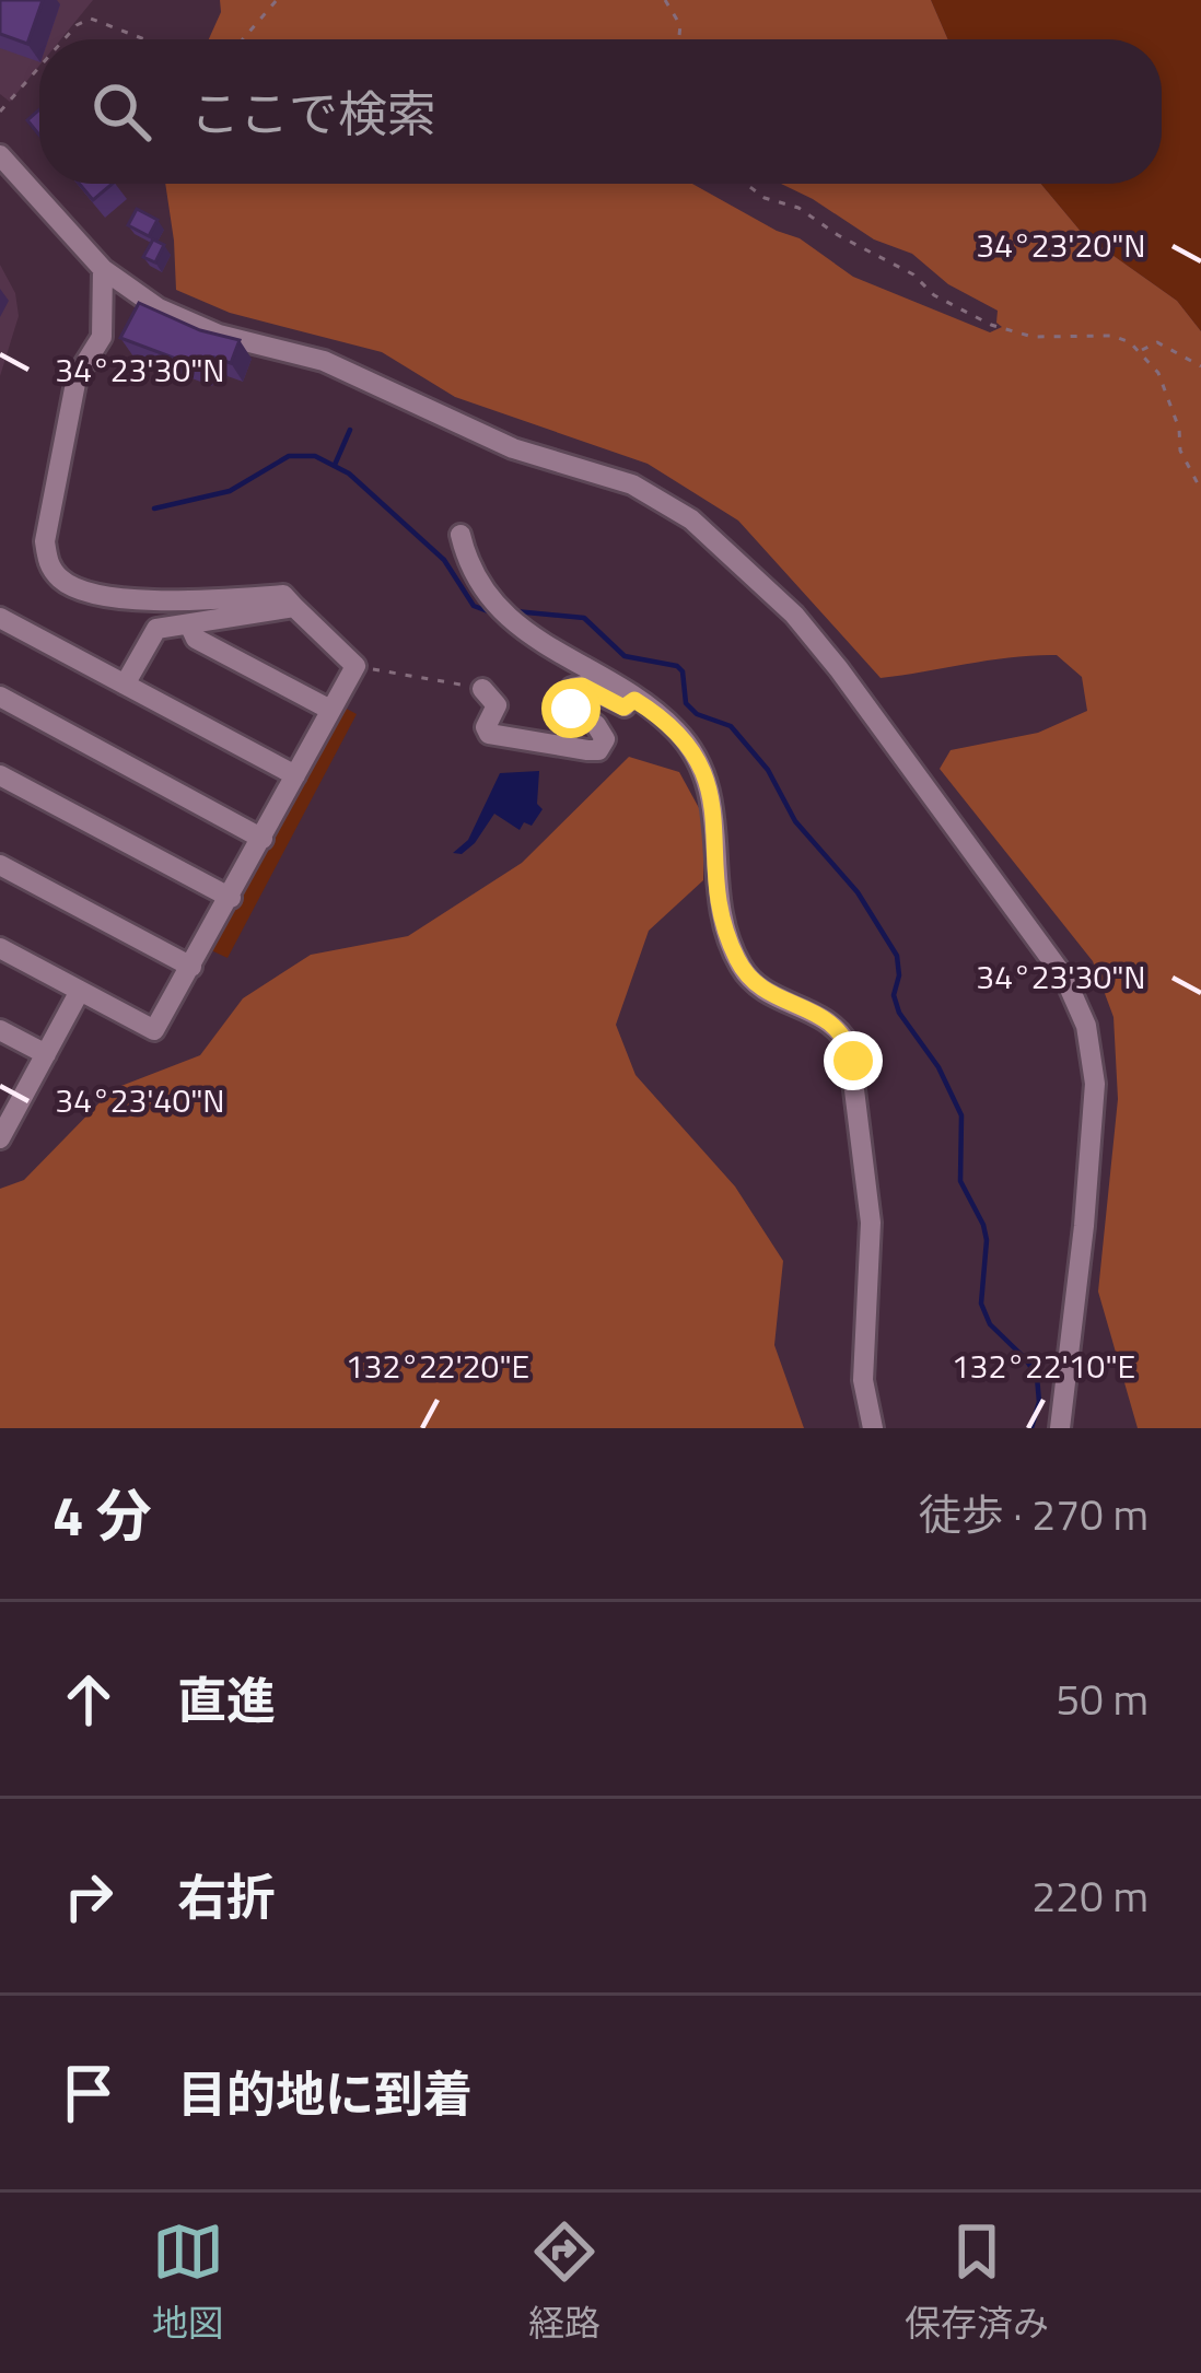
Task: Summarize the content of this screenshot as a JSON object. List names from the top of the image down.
{
  "page": {
    "search": "ここで検索",
    "heading": ["4 分", "徒歩 · 270 m"],
    "list": [
      ["直進", "50 m"],
      ["右折", "220 m"],
      "目的地に到着"
    ],
    "nav": ["地図", "経路", "保存済み"]
  },
  "coordinates": [
    "34°23'20\"N",
    "34°23'30\"N",
    "34°23'40\"N",
    "132°22'20\"E",
    "132°22'10\"E"
  ]
}
